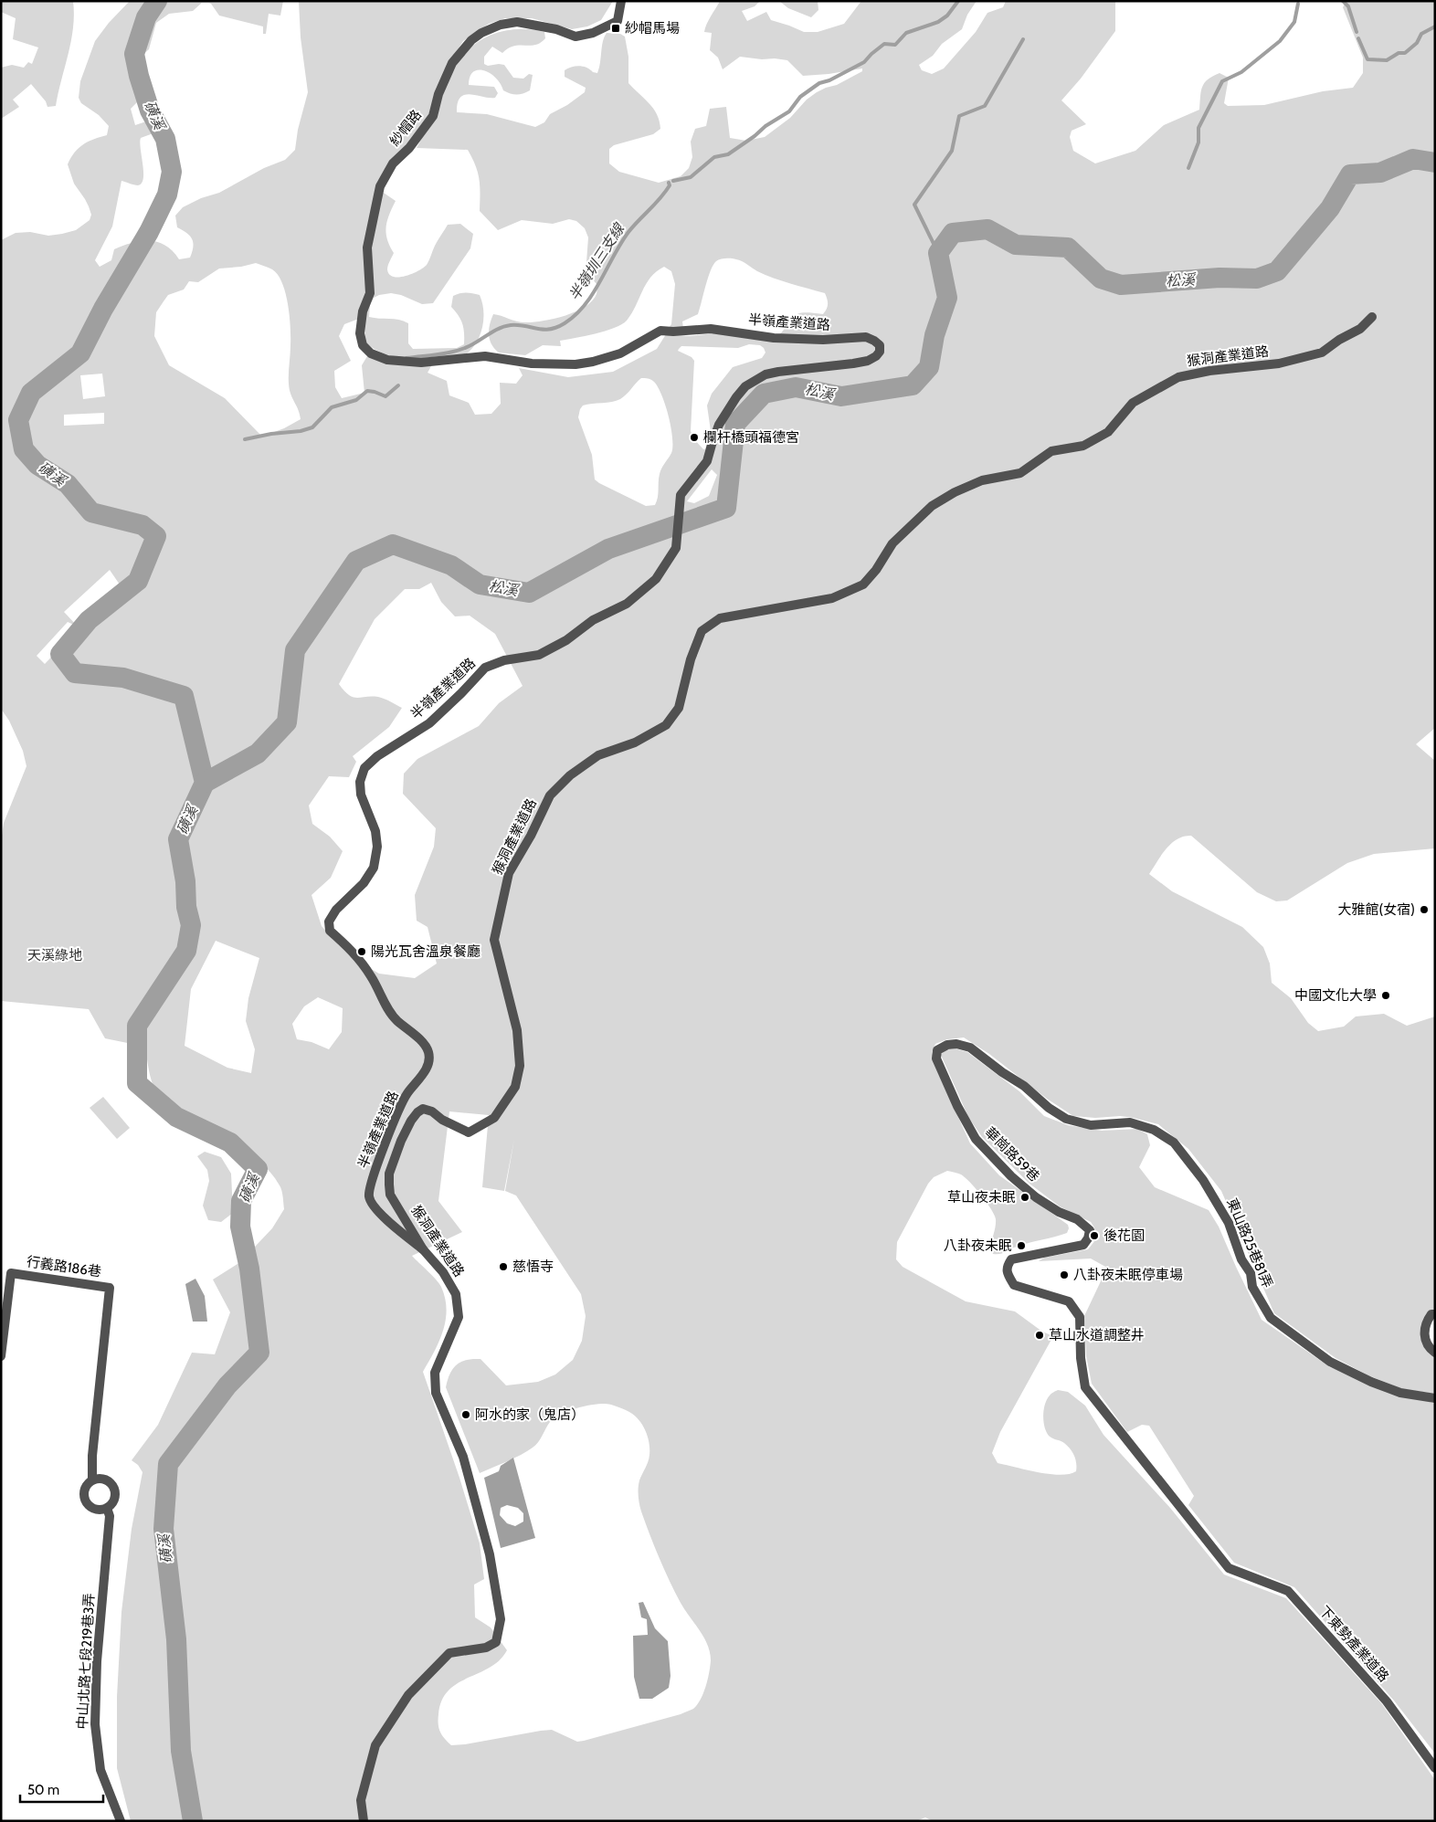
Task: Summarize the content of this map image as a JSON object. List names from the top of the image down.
{
  "streets": {
    "street": [
      "紗帽路",
      "半嶺產業道路",
      "猴洞產業道路",
      "華崗路59巷",
      "東山路25巷81弄",
      "行義路186巷",
      "下東勢產業道路",
      "中山北路七段219巷3弄"
    ]
  },
  "crossings": [
    ["紗帽路", "半嶺產業道路"],
    ["半嶺產業道路", "猴洞產業道路"],
    ["華崗路59巷", "東山路25巷81弄"],
    ["華崗路59巷", "下東勢產業道路"],
    ["行義路186巷", "中山北路七段219巷3弄"]
  ],
  "water": ["磺溪", "半嶺圳三支線", "松溪"],
  "parks": ["天溪綠地"],
  "places": {
    "transit": ["紗帽馬場"],
    "other": [
      "欄杆橋頭福德宮",
      "大雅館(女宿)",
      "陽光瓦舍溫泉餐廳",
      "中國文化大學",
      "草山夜未眠",
      "後花園",
      "八卦夜未眠",
      "慈悟寺",
      "八卦夜未眠停車場",
      "草山水道調整井",
      "阿水的家（鬼店）"
    ]
  },
  "scale_bar": "50 m"
}
